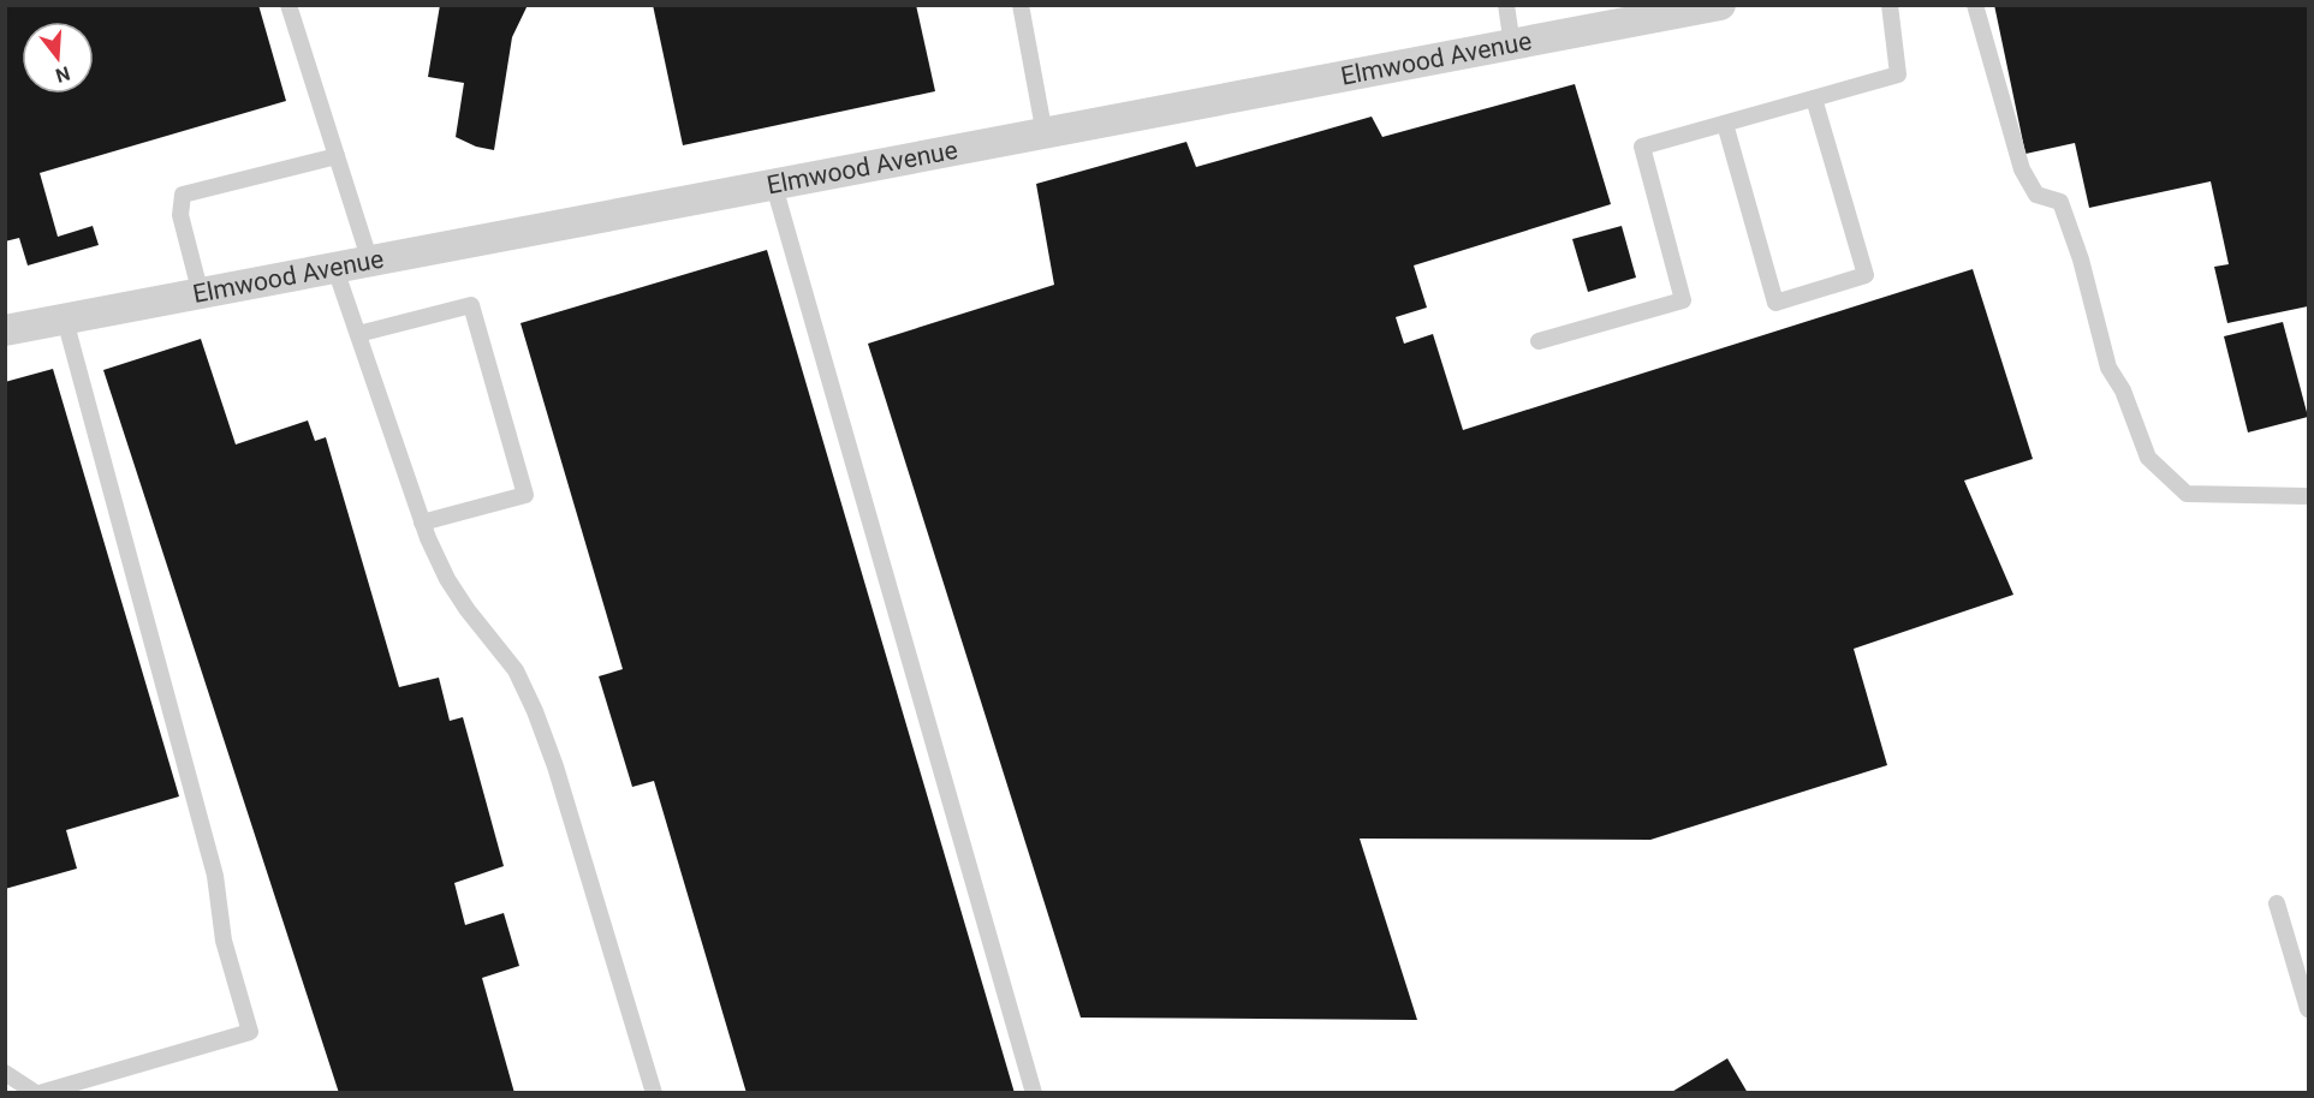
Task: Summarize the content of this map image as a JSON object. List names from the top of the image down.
{
  "streets": {
    "street": ["Elmwood Avenue"]
  },
  "north": "bottom"
}
